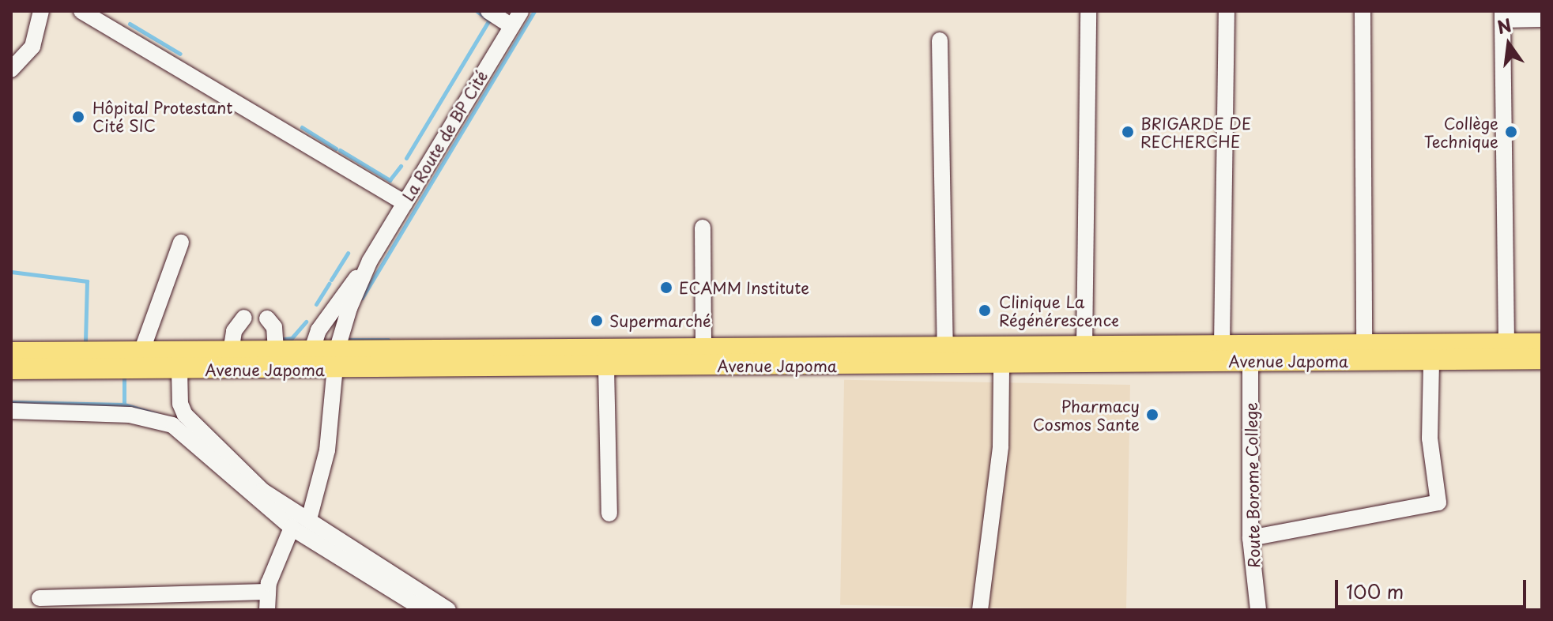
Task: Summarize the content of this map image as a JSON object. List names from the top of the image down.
{
  "streets": {
    "main road": ["Avenue Japoma"],
    "street": ["La Route de BP Cité", "Route Borome College"]
  },
  "crossings": [
    ["La Route de BP Cité", "Avenue Japoma"],
    ["Avenue Japoma", "Route Borome College"]
  ],
  "places": [
    "Hôpital Protestant Cité SIC",
    "BRIGARDE DE RECHERCHE",
    "Collège Technique",
    "ECAMM Institute",
    "Clinique La Régénérescence",
    "Supermarché",
    "Pharmacy Cosmos Sante"
  ],
  "scale_bar": "100 m",
  "north": "top"
}
